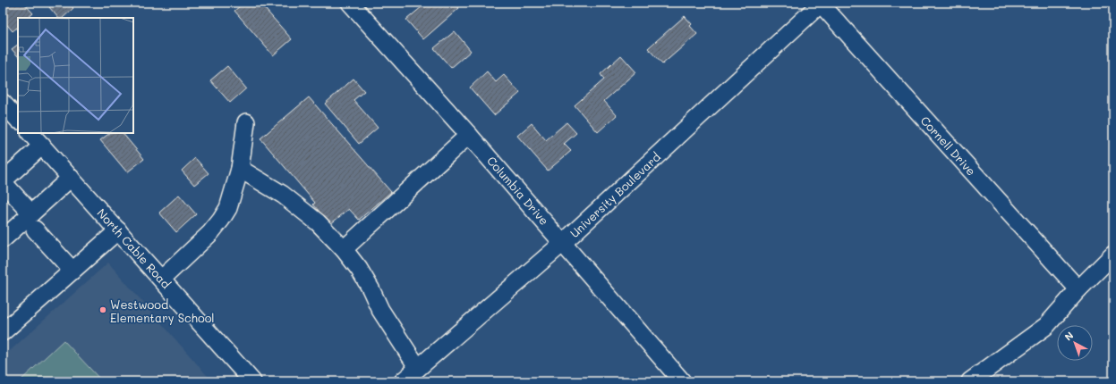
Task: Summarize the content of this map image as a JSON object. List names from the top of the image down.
{
  "streets": {
    "street": [
      "Cornell Drive",
      "Columbia Drive",
      "University Boulevard",
      "North Cable Road"
    ]
  },
  "crossings": [
    ["Cornell Drive", "University Boulevard"],
    ["Columbia Drive", "University Boulevard"]
  ],
  "places": ["Westwood Elementary School"],
  "north": "top left"
}
